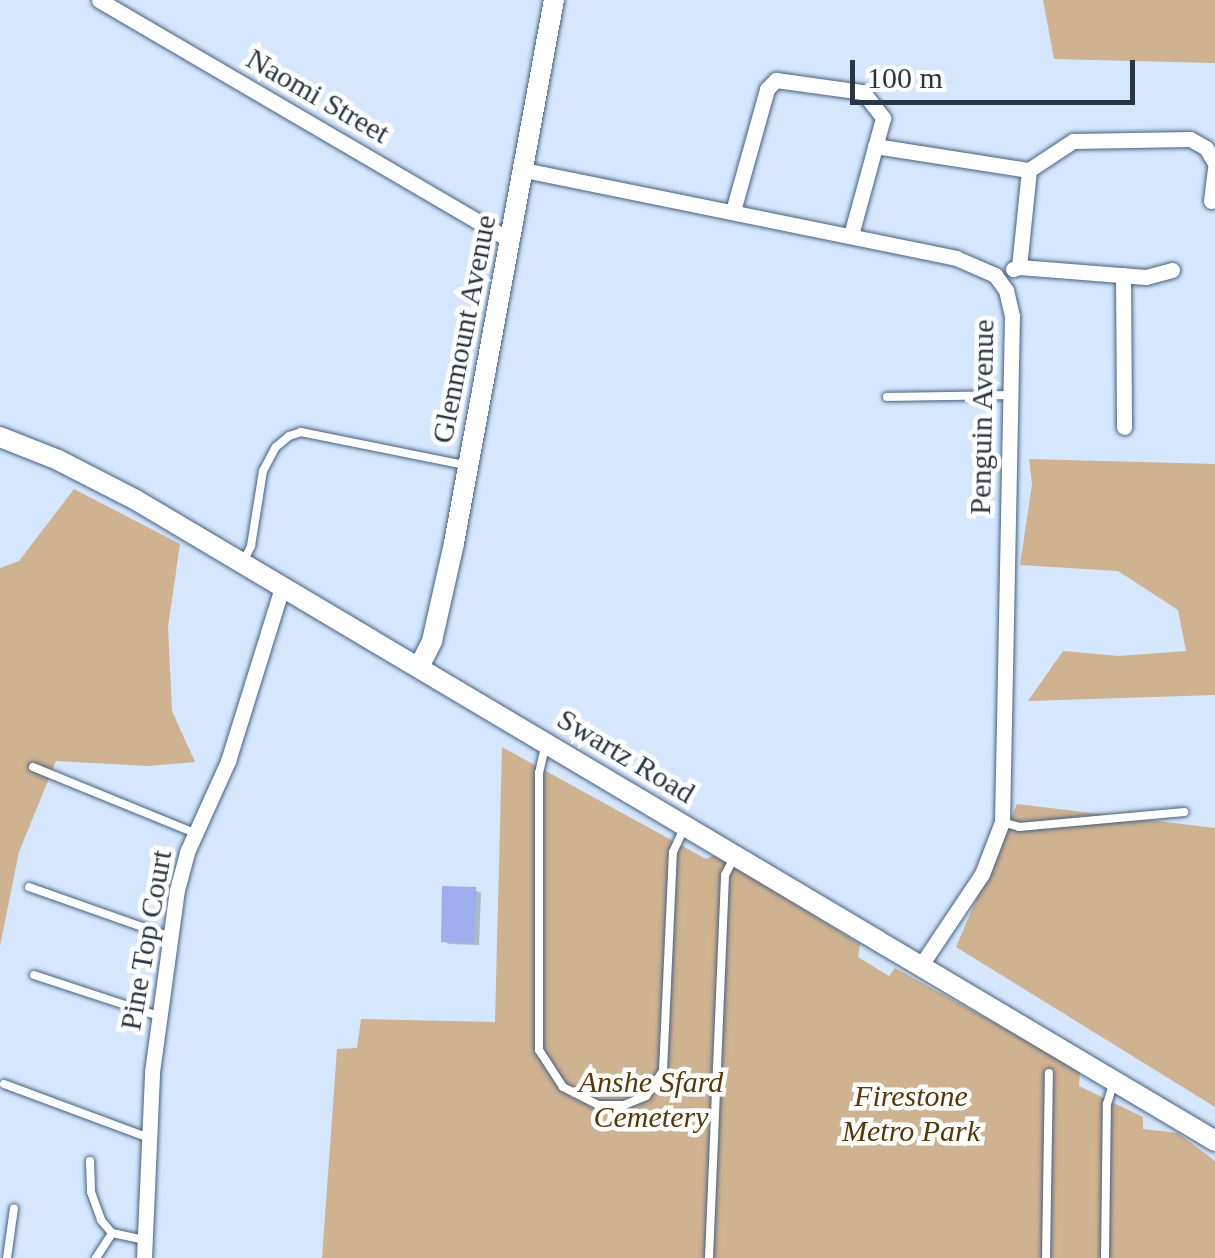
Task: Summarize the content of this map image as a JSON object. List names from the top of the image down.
{
  "streets": {
    "street": [
      "Naomi Street",
      "Glenmount Avenue",
      "Penguin Avenue",
      "Swartz Road",
      "Pine Top Court"
    ]
  },
  "crossings": [
    ["Naomi Street", "Glenmount Avenue"],
    ["Glenmount Avenue", "Penguin Avenue"],
    ["Glenmount Avenue", "Swartz Road"],
    ["Penguin Avenue", "Swartz Road"],
    ["Swartz Road", "Pine Top Court"]
  ],
  "parks": ["Anshe Sfard Cemetery", "Firestone Metro Park"],
  "scale_bar": "100 m"
}
